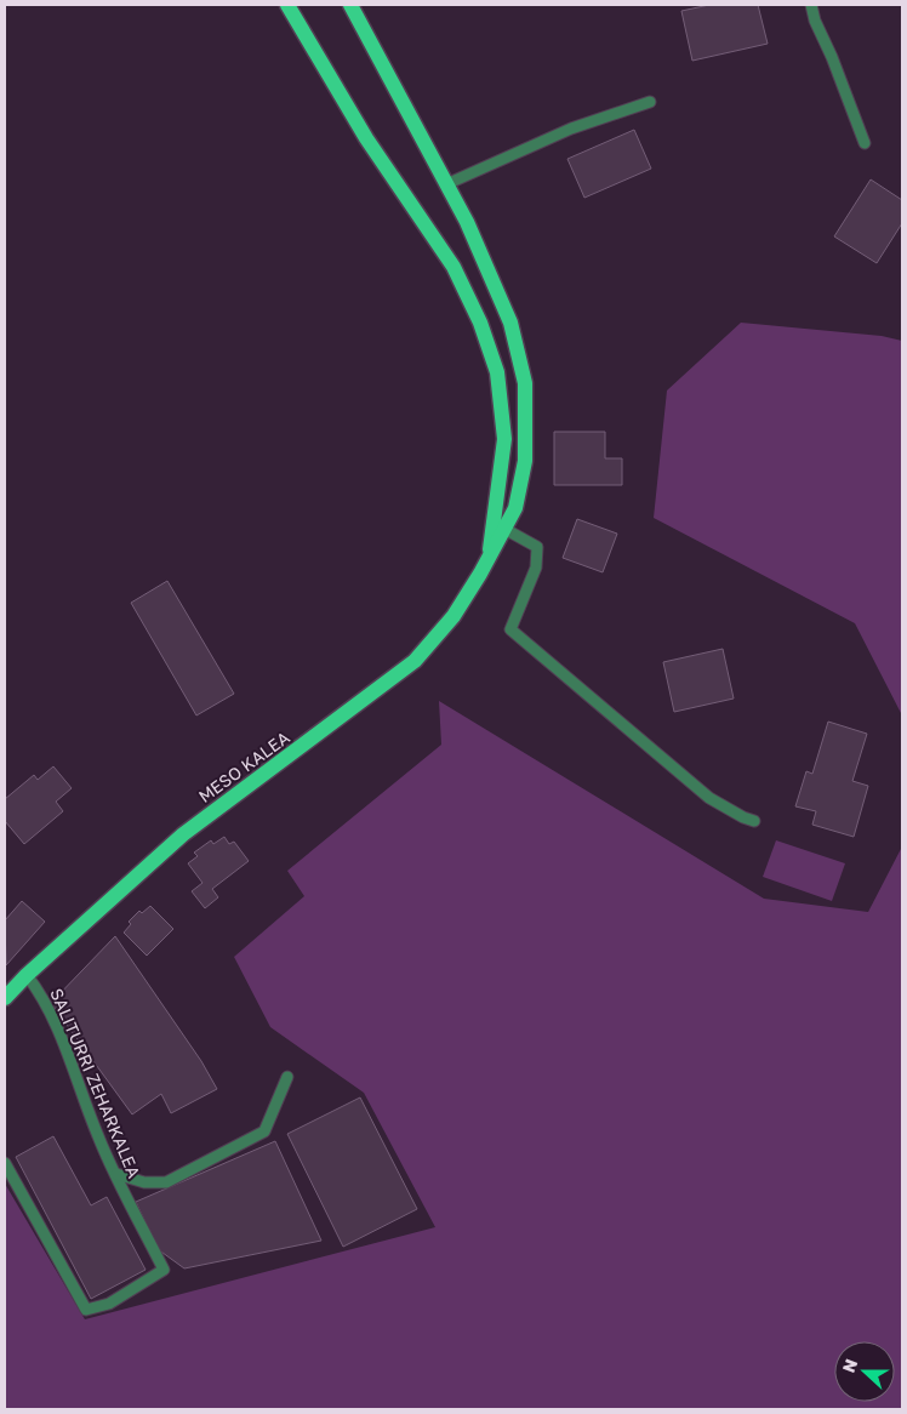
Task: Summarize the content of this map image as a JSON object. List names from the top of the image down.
{
  "streets": {
    "main road": ["MESO KALEA"],
    "lane": ["SALITURRI ZEHARKALEA"]
  },
  "crossings": [
    ["MESO KALEA", "SALITURRI ZEHARKALEA"]
  ],
  "north": "left"
}
